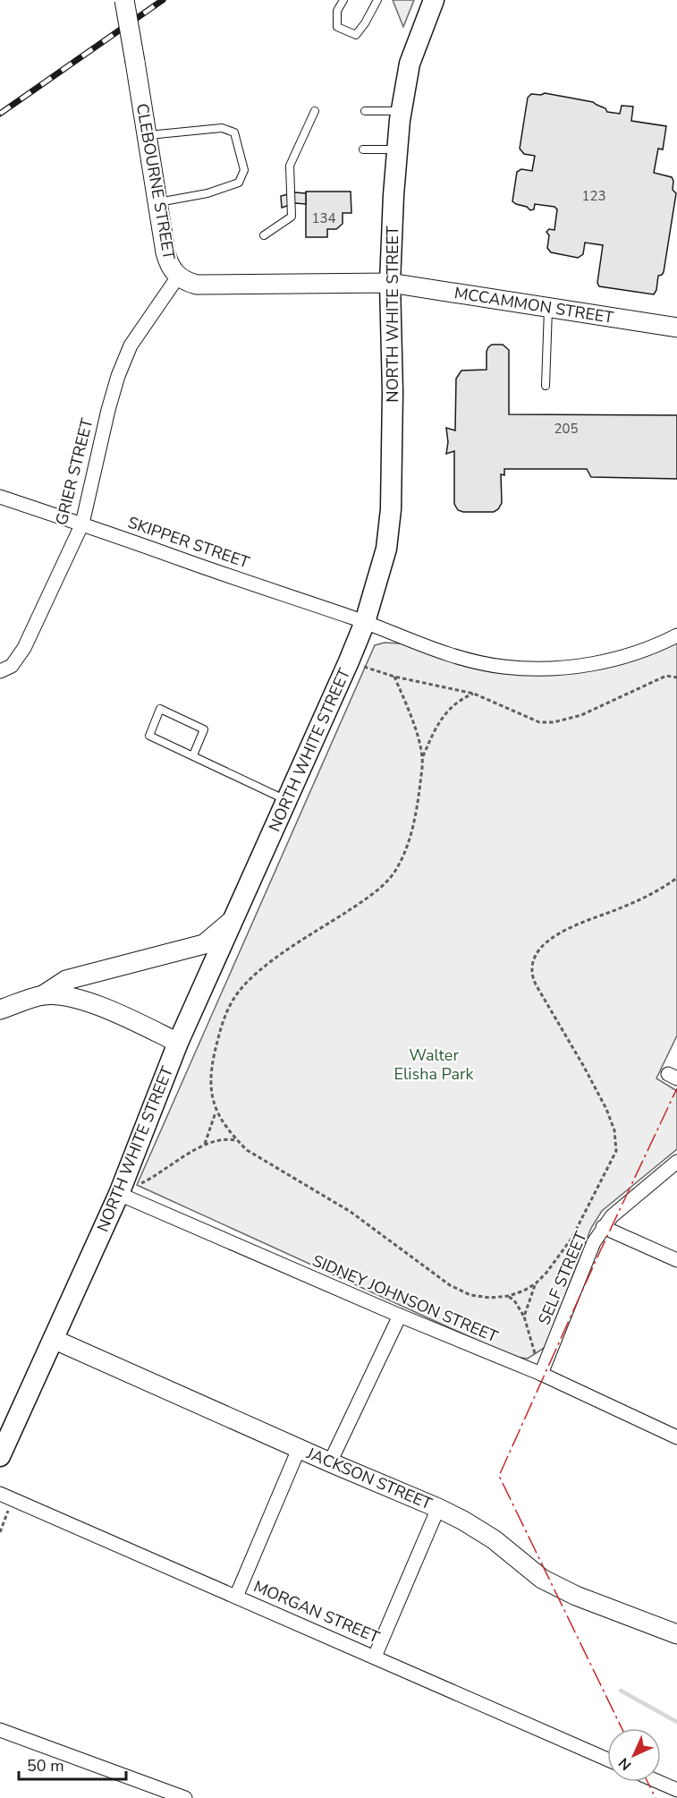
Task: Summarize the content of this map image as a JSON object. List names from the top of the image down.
{
  "streets": {
    "main road": ["NORTH WHITE STREET"],
    "street": [
      "CLEBOURNE STREET",
      "MCCAMMON STREET",
      "GRIER STREET",
      "SKIPPER STREET",
      "SELF STREET",
      "SIDNEY JOHNSON STREET",
      "JACKSON STREET",
      "MORGAN STREET"
    ]
  },
  "crossings": [
    ["CLEBOURNE STREET", "MCCAMMON STREET"],
    ["CLEBOURNE STREET", "NORTH WHITE STREET"],
    ["CLEBOURNE STREET", "GRIER STREET"],
    ["MCCAMMON STREET", "NORTH WHITE STREET"],
    ["NORTH WHITE STREET", "SKIPPER STREET"],
    ["NORTH WHITE STREET", "SIDNEY JOHNSON STREET"],
    ["NORTH WHITE STREET", "JACKSON STREET"],
    ["GRIER STREET", "SKIPPER STREET"],
    ["SELF STREET", "SIDNEY JOHNSON STREET"]
  ],
  "parks": ["Walter Elisha Park"],
  "house_numbers": ["123", "134", "205"],
  "scale_bar": "50 m",
  "north": "bottom left"
}
